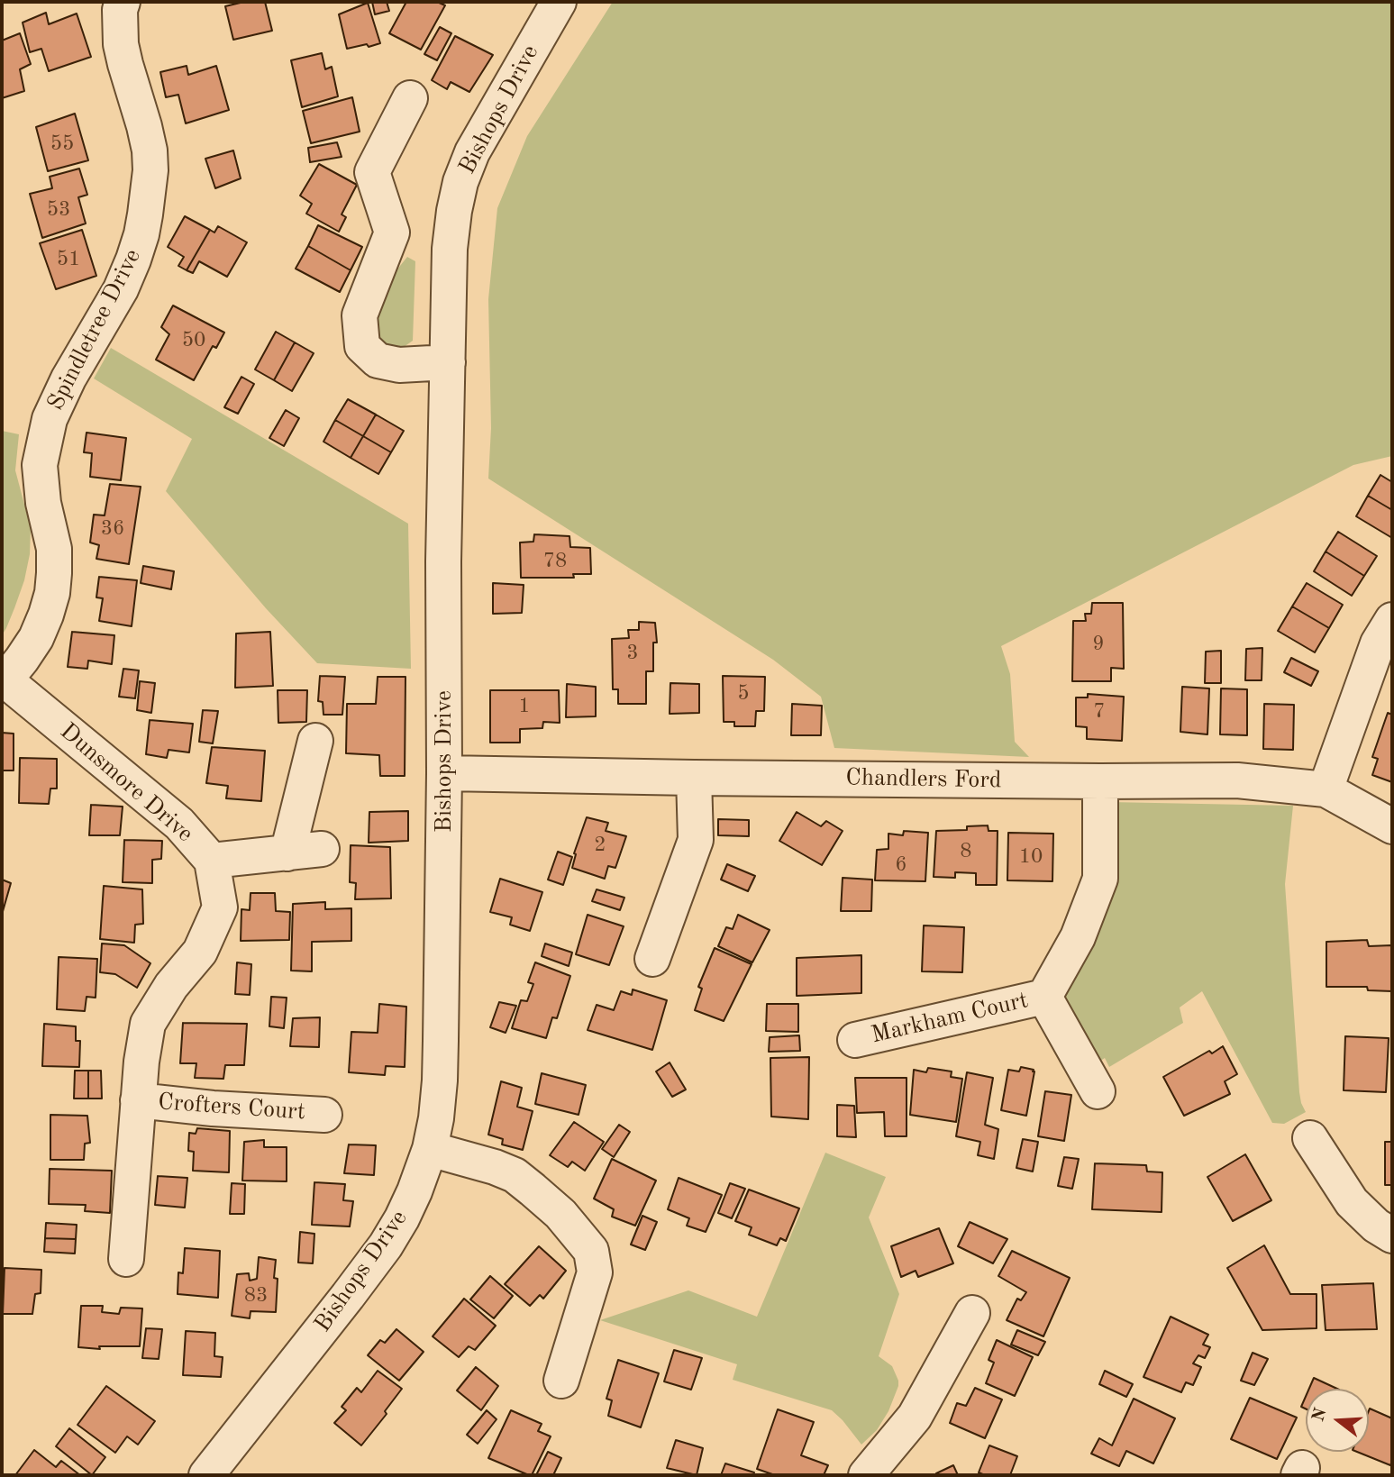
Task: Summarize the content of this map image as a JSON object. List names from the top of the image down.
{
  "streets": {
    "street": [
      "Bishops Drive",
      "Spindletree Drive",
      "Chandlers Ford",
      "Dunsmore Drive",
      "Markham Court",
      "Crofters Court"
    ]
  },
  "crossings": [
    ["Bishops Drive", "Chandlers Ford"],
    ["Spindletree Drive", "Dunsmore Drive"],
    ["Chandlers Ford", "Markham Court"],
    ["Dunsmore Drive", "Crofters Court"]
  ],
  "house_numbers": [
    "55",
    "53",
    "51",
    "50",
    "36",
    "78",
    "9",
    "3",
    "5",
    "1",
    "7",
    "2",
    "8",
    "10",
    "6",
    "83"
  ],
  "north": "left"
}
